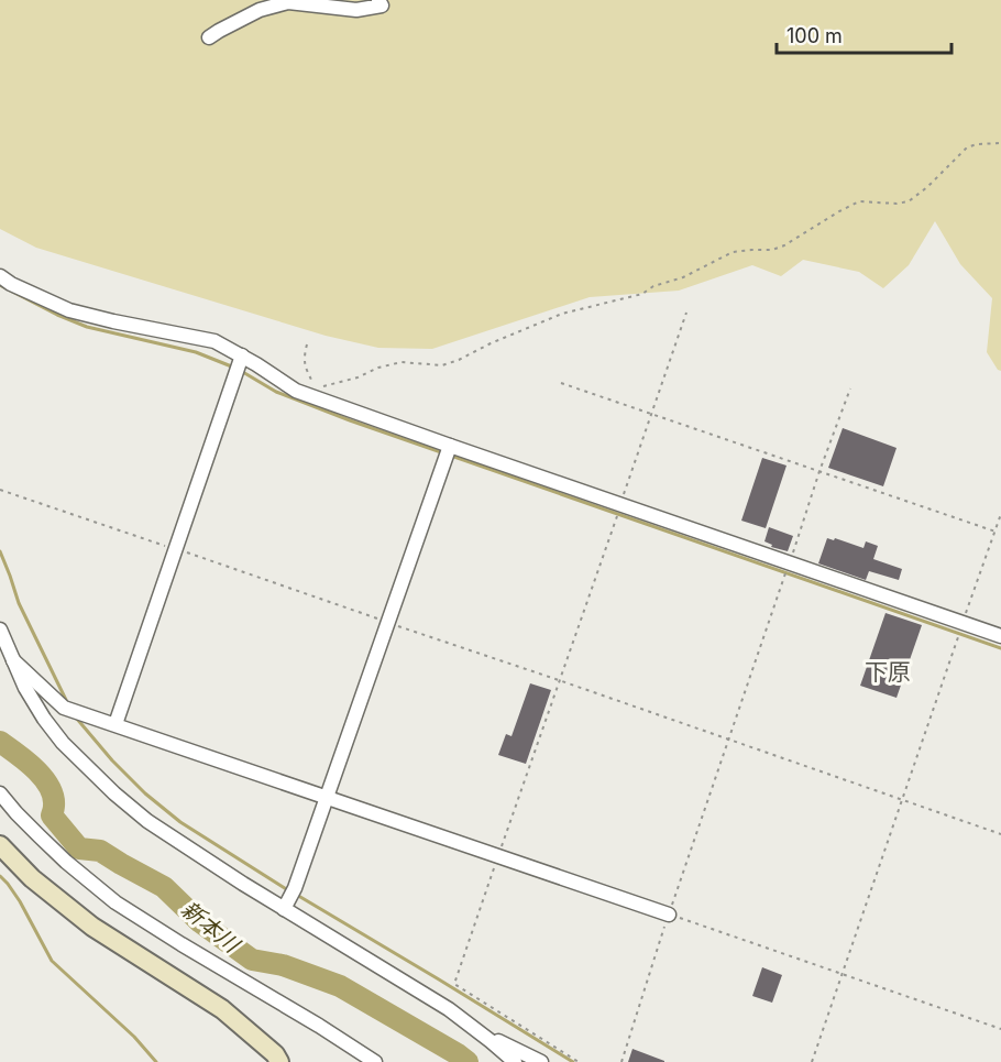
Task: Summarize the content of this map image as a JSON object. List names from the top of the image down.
{
  "districts": ["下原"],
  "water": ["新本川"],
  "scale_bar": "100 m"
}
